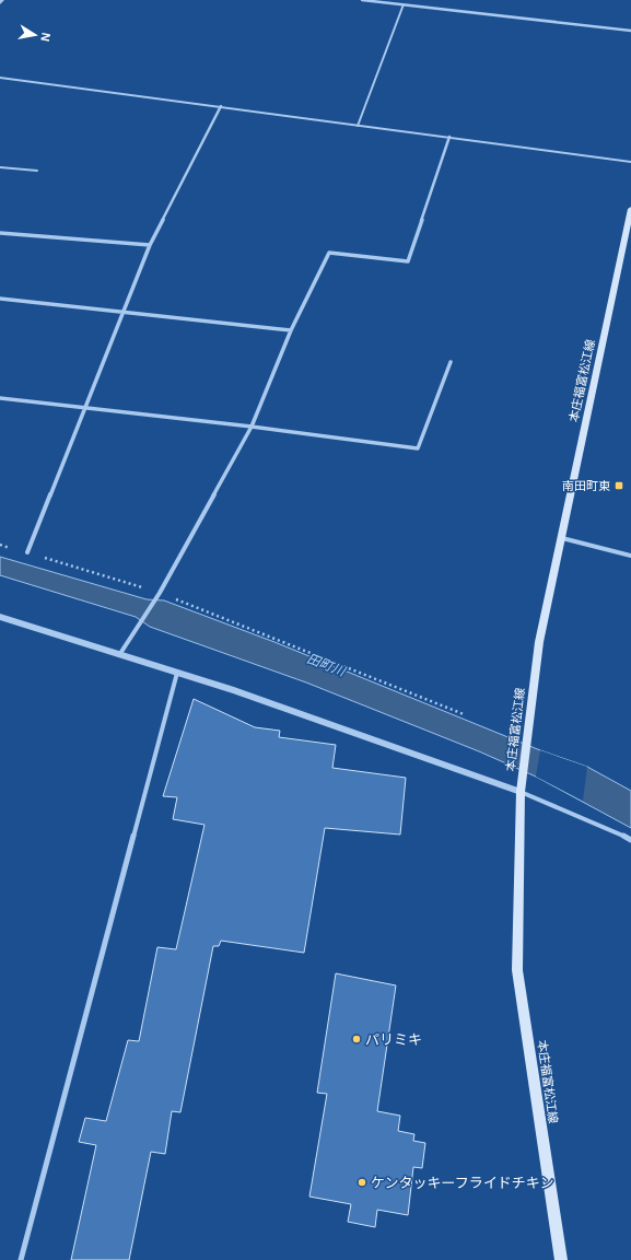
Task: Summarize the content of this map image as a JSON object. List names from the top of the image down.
{
  "streets": {
    "main road": ["本庄福富松江線"]
  },
  "water": ["田町川"],
  "places": {
    "transit": ["南田町東"],
    "other": ["パリミキ", "ケンタッキーフライドチキン"]
  },
  "north": "right"
}
